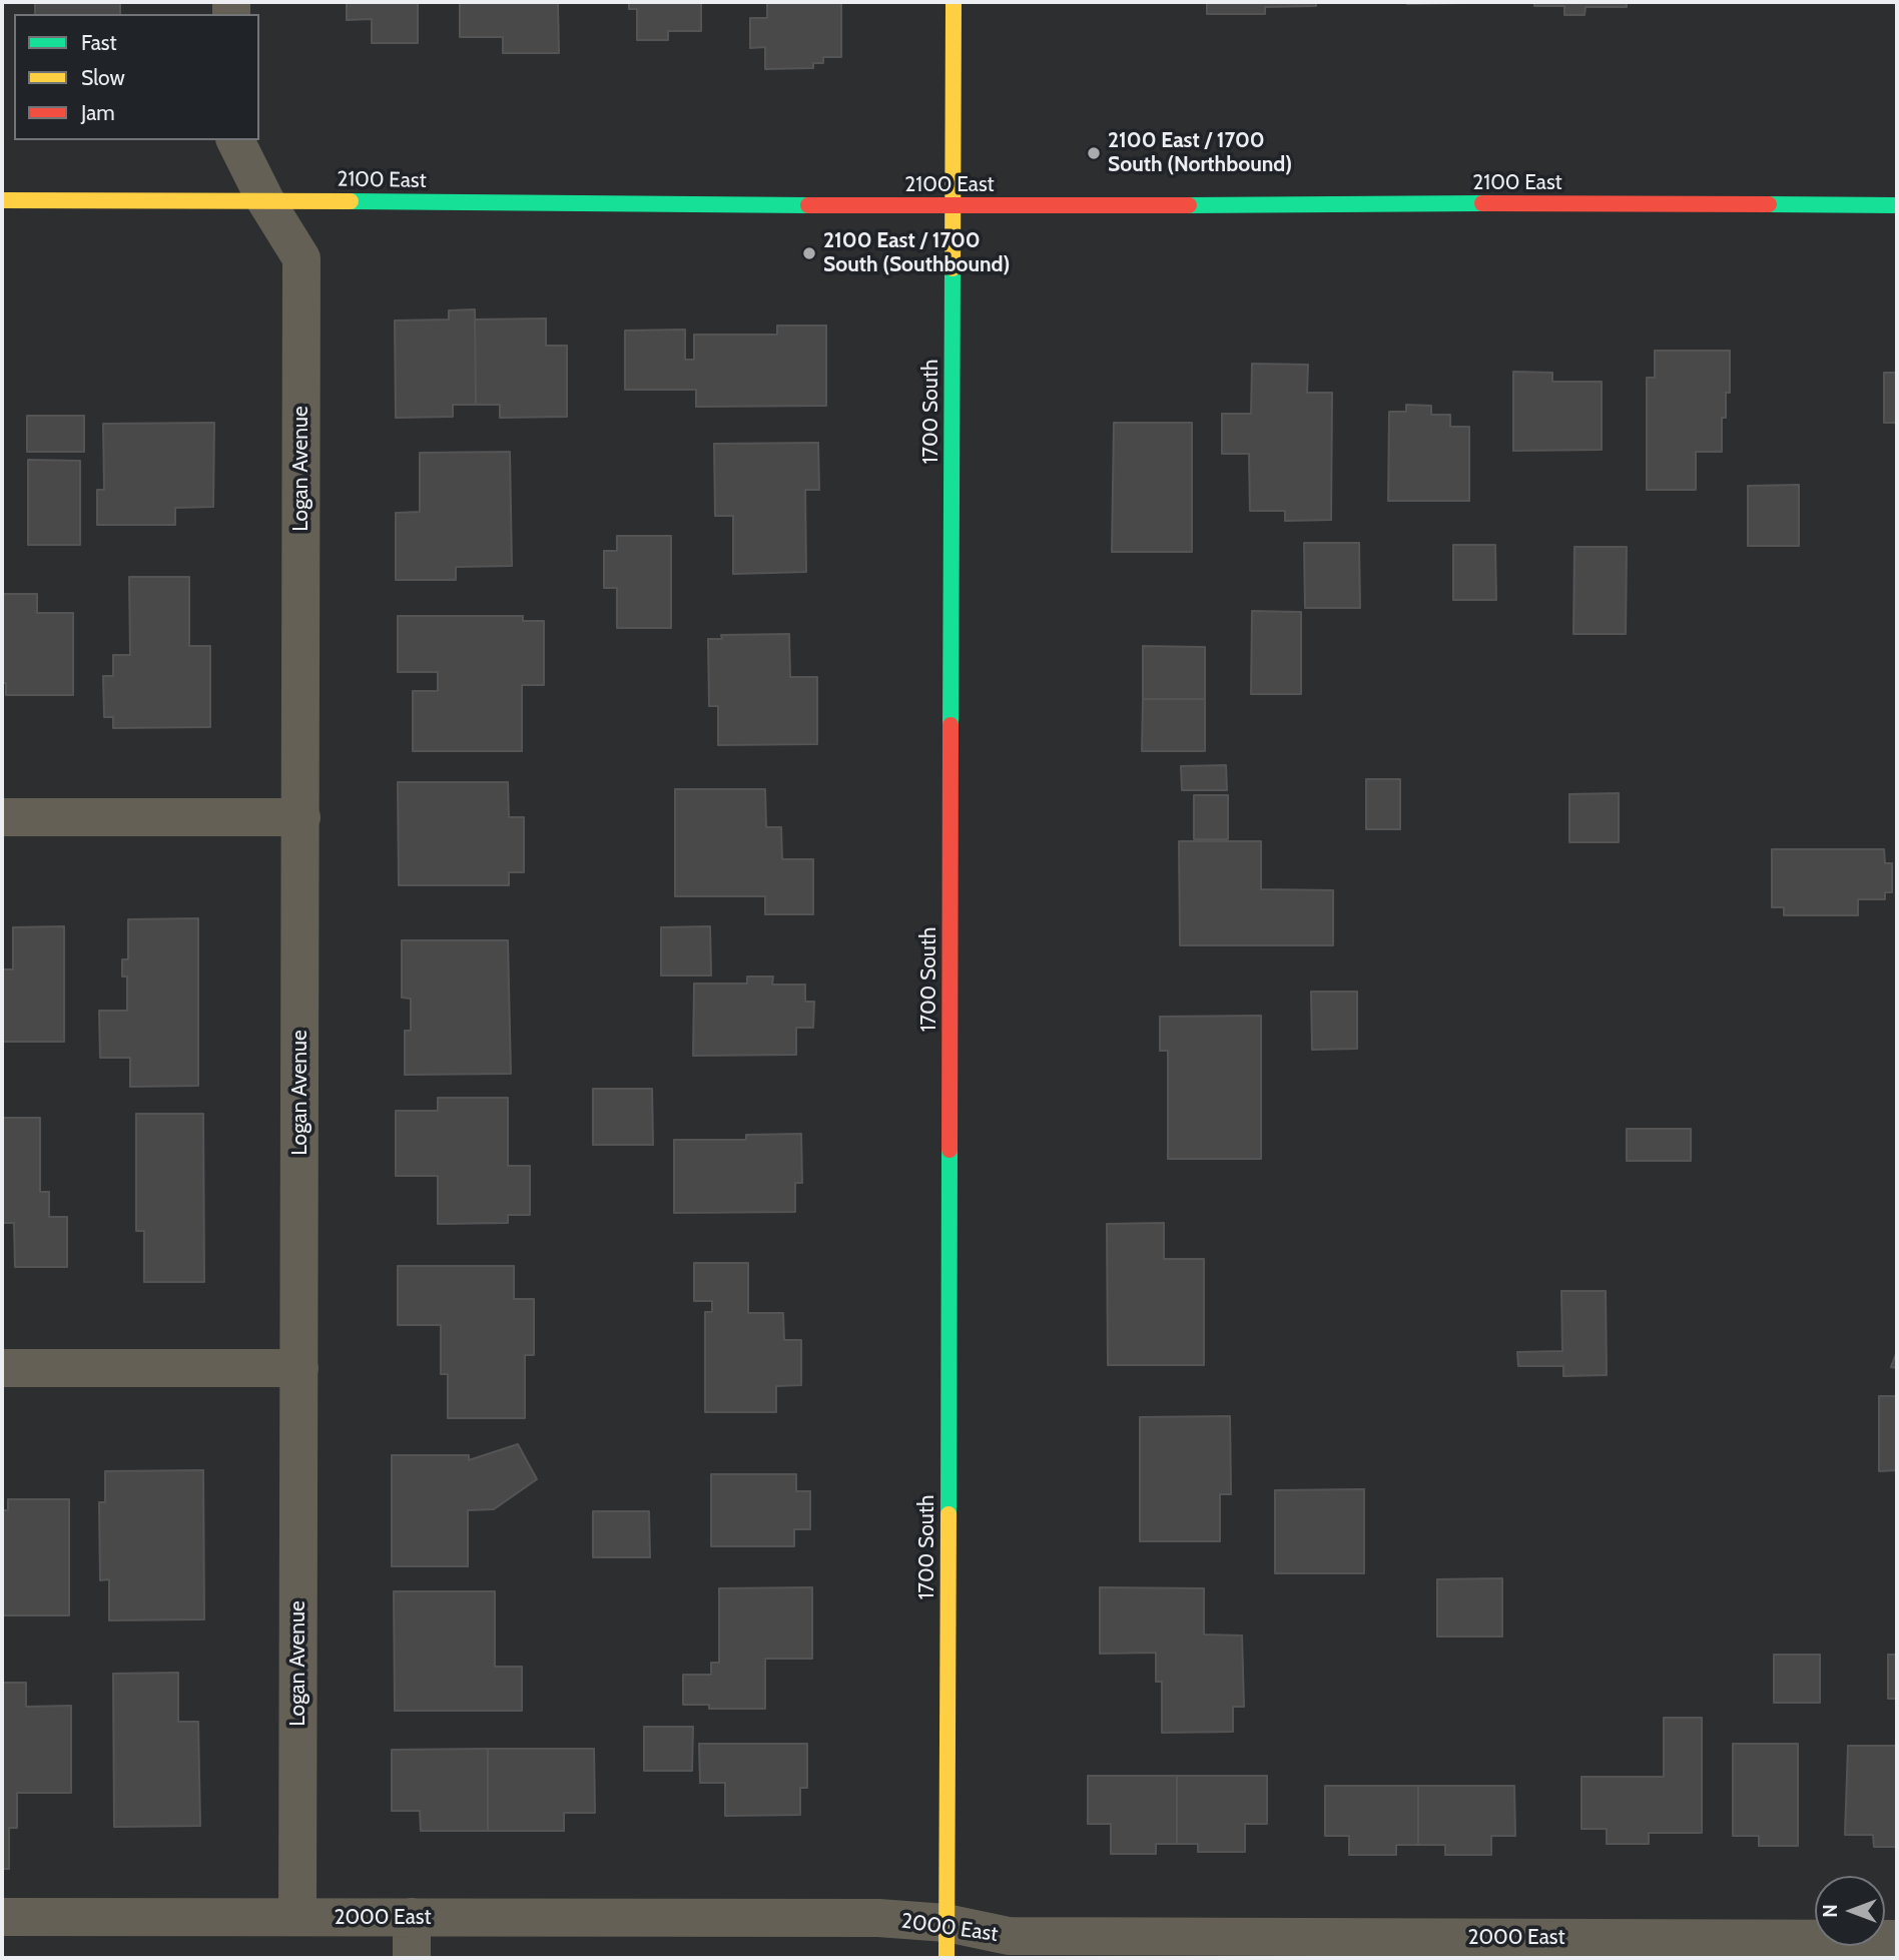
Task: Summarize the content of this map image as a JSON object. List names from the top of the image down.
{
  "streets": {
    "street": [
      "2100 East",
      "1700 South",
      "Logan Avenue",
      "2000 East"
    ]
  },
  "crossings": [
    ["2100 East", "1700 South"],
    ["2100 East", "Logan Avenue"],
    ["1700 South", "2000 East"],
    ["Logan Avenue", "2000 East"]
  ],
  "places": ["2100 East / 1700 South (Northbound)", "2100 East / 1700 South (Southbound)"],
  "legend": ["Fast", "Slow", "Jam"],
  "north": "left"
}
